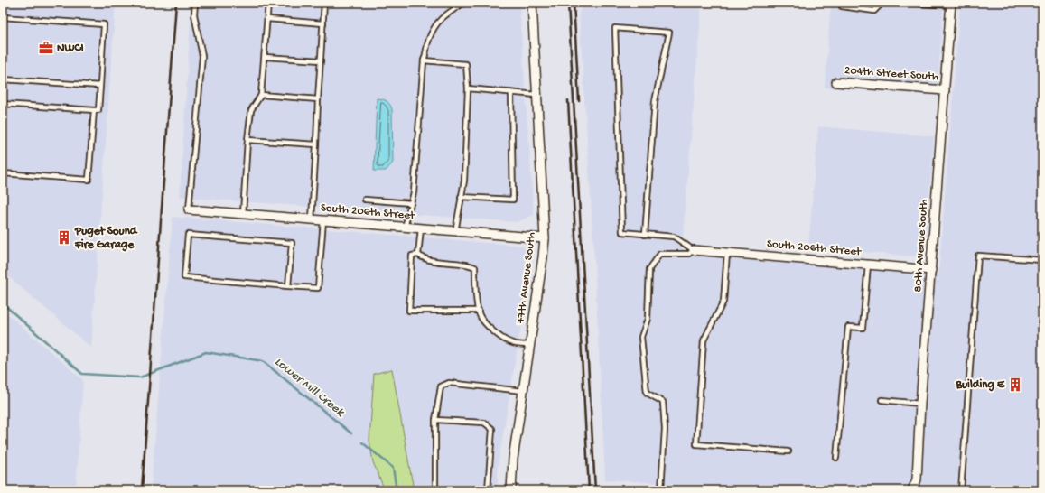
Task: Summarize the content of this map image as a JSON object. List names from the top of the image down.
{
  "streets": {
    "street": [
      "204th Street South",
      "South 206th Street",
      "80th Avenue South",
      "77th Avenue South"
    ]
  },
  "crossings": [
    ["204th Street South", "80th Avenue South"],
    ["South 206th Street", "80th Avenue South"],
    ["South 206th Street", "77th Avenue South"]
  ],
  "water": ["Lower Mill Creek"],
  "places": {
    "office": ["NWCI"],
    "building": ["Puget Sound Fire Garage", "Building E"]
  }
}
